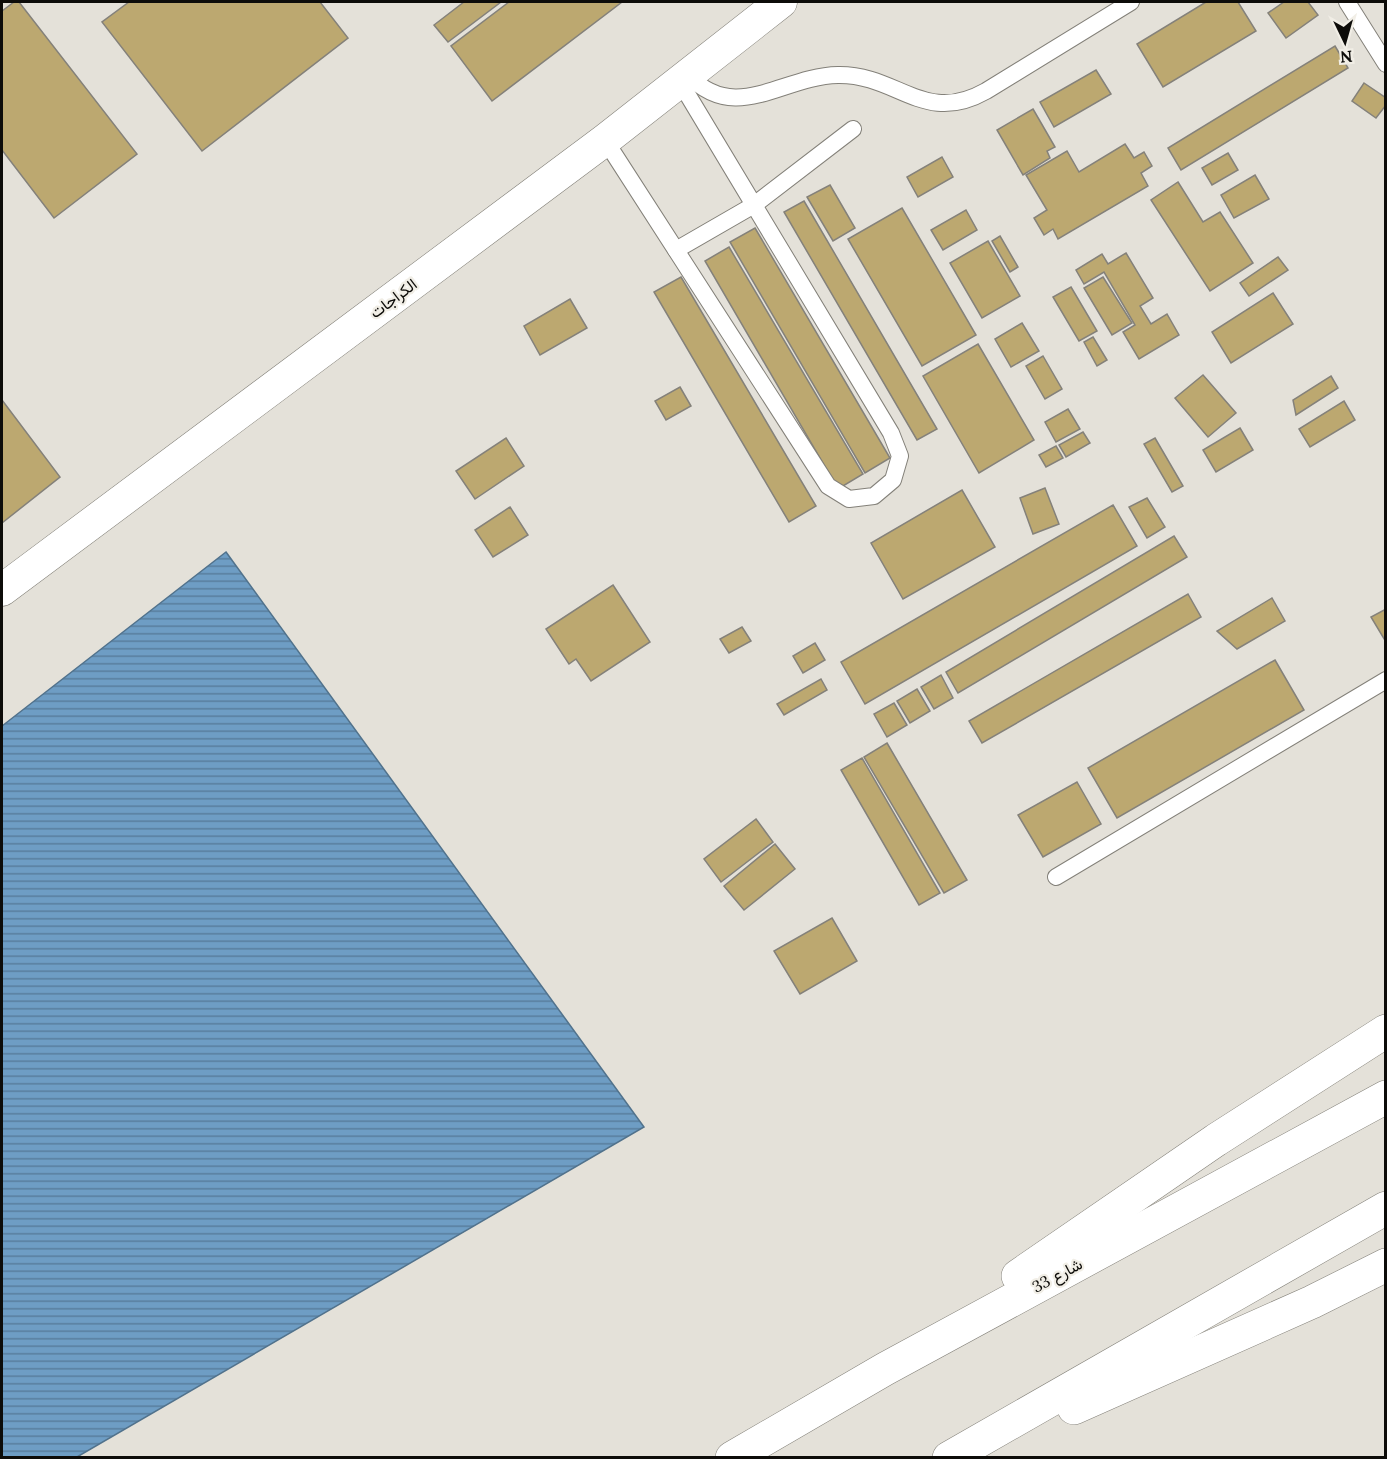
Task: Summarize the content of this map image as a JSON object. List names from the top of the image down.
{
  "streets": {
    "highway": ["شارع 33"],
    "street": ["الكراجات"]
  },
  "north": "bottom"
}
